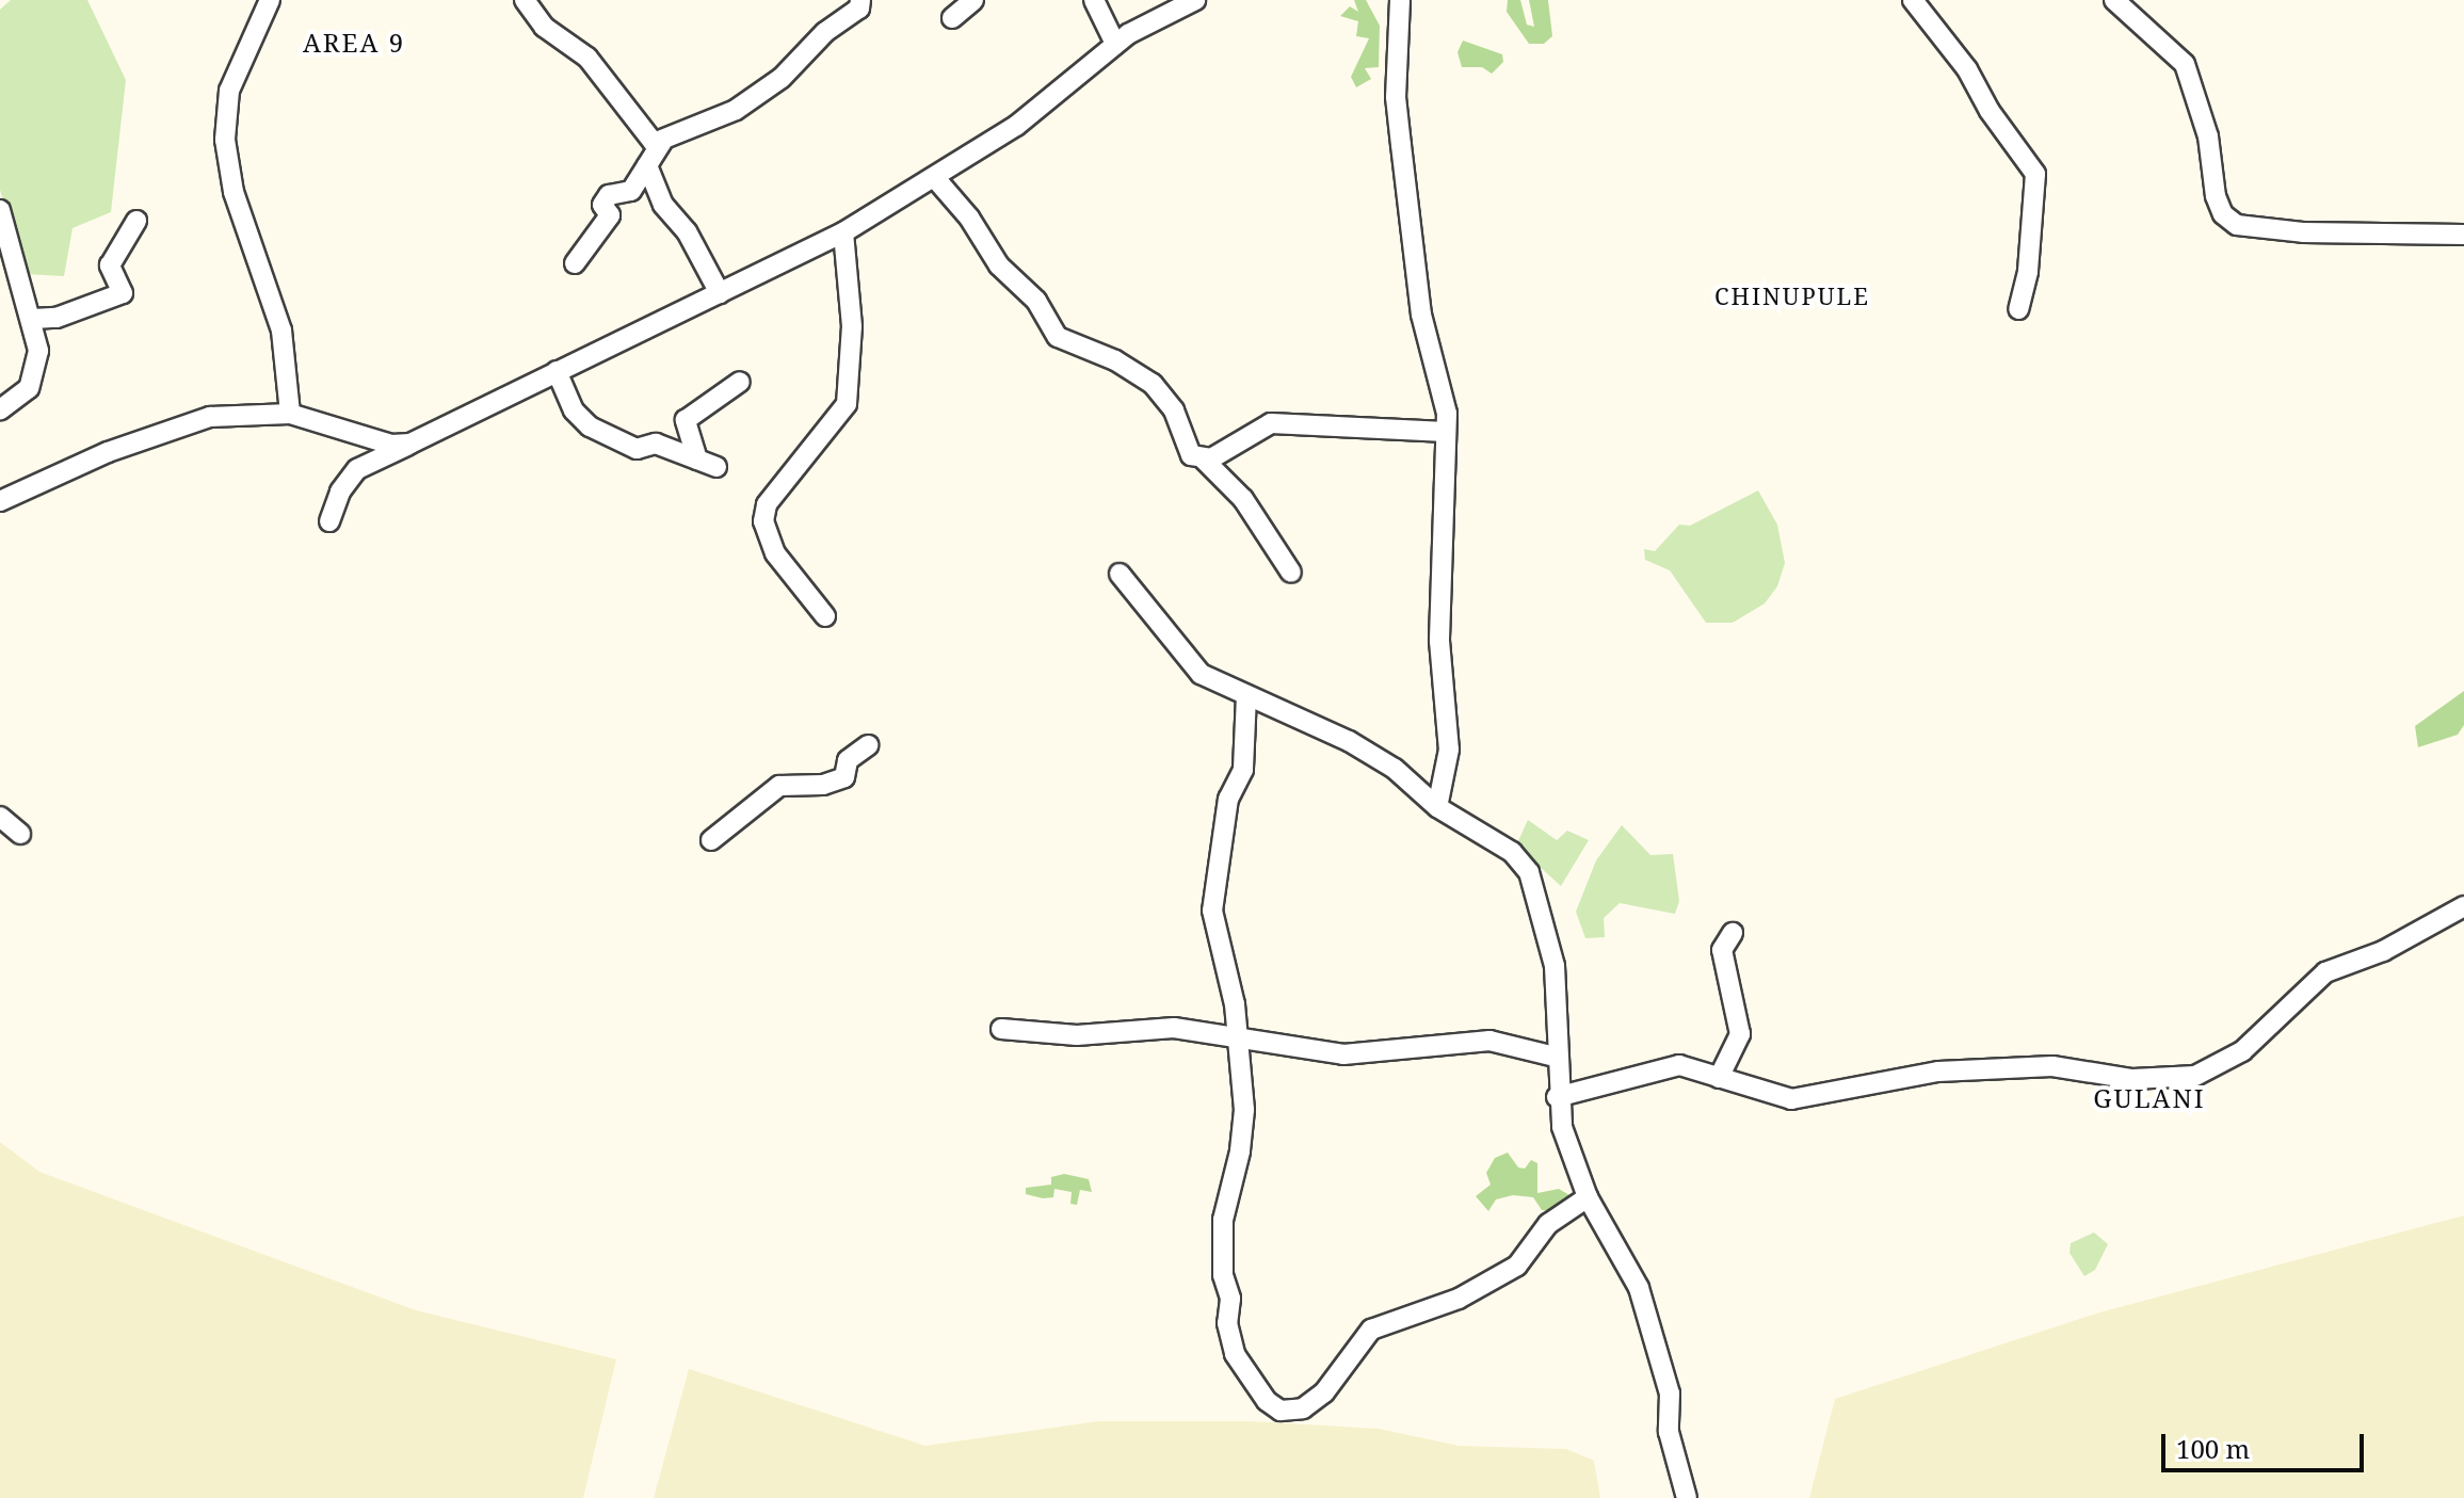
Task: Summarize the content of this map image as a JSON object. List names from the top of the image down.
{
  "districts": ["AREA 9", "CHINUPULE", "GULANI"],
  "scale_bar": "100 m"
}
